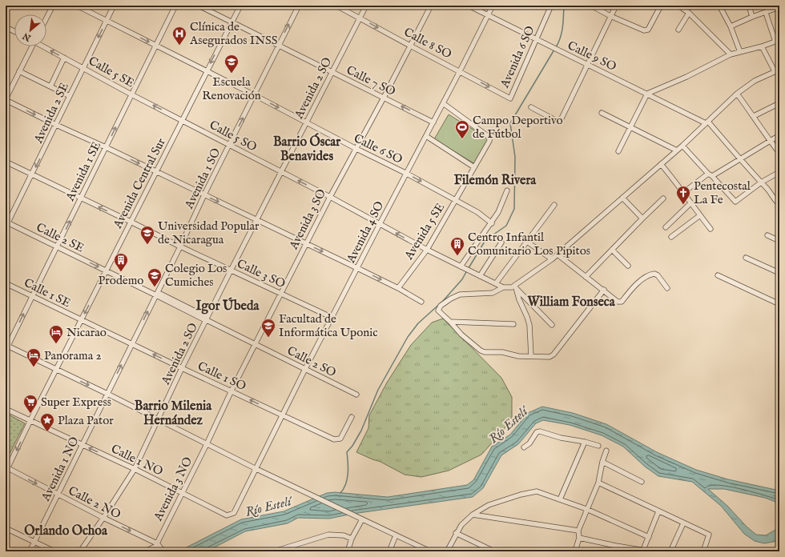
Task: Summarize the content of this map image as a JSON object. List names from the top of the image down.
{
  "streets": {
    "street": [
      "Calle 8 SO",
      "Calle 9 SO",
      "Avenida 6 SO",
      "Calle 5 SE",
      "Calle 7 SO",
      "Avenida 2 SO",
      "Avenida 2 SE",
      "Calle 5 SO",
      "Calle 6 SO",
      "Avenida 1 SE",
      "Avenida 1 SO",
      "Avenida Central Sur",
      "Avenida 3 SO",
      "Avenida 5 SE",
      "Avenida 4 SO",
      "Calle 2 SE",
      "Calle 3 SO",
      "Calle 1 SE",
      "Calle 2 SO",
      "Calle 1 SO",
      "Calle 1 NO",
      "Avenida 1 NO",
      "Avenida 3 NO",
      "Calle 2 NO"
    ]
  },
  "crossings": [
    ["Calle 8 SO", "Avenida 6 SO"],
    ["Calle 8 SO", "Avenida 2 SO"],
    ["Calle 8 SO", "Avenida 3 SO"],
    ["Calle 8 SO", "Avenida 4 SO"],
    ["Calle 9 SO", "Avenida 6 SO"],
    ["Calle 9 SO", "Avenida 4 SO"],
    ["Calle 5 SE", "Avenida 2 SE"],
    ["Calle 5 SE", "Calle 5 SO"],
    ["Calle 5 SE", "Avenida 1 SE"],
    ["Calle 5 SE", "Avenida Central Sur"],
    ["Calle 7 SO", "Avenida 2 SO"],
    ["Calle 7 SO", "Avenida 1 SO"],
    ["Calle 7 SO", "Avenida Central Sur"],
    ["Calle 7 SO", "Avenida 3 SO"],
    ["Calle 7 SO", "Avenida 4 SO"],
    ["Avenida 2 SO", "Calle 5 SO"],
    ["Avenida 2 SO", "Calle 6 SO"],
    ["Avenida 2 SO", "Calle 3 SO"],
    ["Avenida 2 SO", "Calle 2 SO"],
    ["Avenida 2 SO", "Calle 1 SO"],
    ["Avenida 2 SO", "Calle 1 NO"],
    ["Avenida 2 SO", "Calle 2 NO"],
    ["Avenida 2 SE", "Calle 6 SO"],
    ["Avenida 2 SE", "Calle 2 SE"],
    ["Avenida 2 SE", "Calle 3 SO"],
    ["Calle 5 SO", "Avenida 1 SO"],
    ["Calle 5 SO", "Avenida Central Sur"],
    ["Calle 5 SO", "Avenida 3 SO"],
    ["Calle 5 SO", "Avenida 5 SE"],
    ["Calle 5 SO", "Avenida 4 SO"],
    ["Calle 6 SO", "Avenida 1 SE"],
    ["Calle 6 SO", "Avenida 1 SO"],
    ["Calle 6 SO", "Avenida Central Sur"],
    ["Calle 6 SO", "Avenida 3 SO"],
    ["Calle 6 SO", "Avenida 5 SE"],
    ["Calle 6 SO", "Avenida 4 SO"],
    ["Avenida 1 SE", "Calle 2 SE"],
    ["Avenida 1 SE", "Calle 3 SO"],
    ["Avenida 1 SE", "Calle 1 SE"],
    ["Avenida 1 SO", "Calle 3 SO"],
    ["Avenida 1 SO", "Calle 2 SO"],
    ["Avenida 1 SO", "Calle 1 SO"],
    ["Avenida 1 SO", "Avenida 1 NO"],
    ["Avenida Central Sur", "Calle 2 SE"],
    ["Avenida Central Sur", "Calle 3 SO"],
    ["Avenida Central Sur", "Calle 1 SE"],
    ["Avenida Central Sur", "Calle 2 SO"],
    ["Avenida Central Sur", "Calle 1 SO"],
    ["Avenida Central Sur", "Calle 1 NO"],
    ["Avenida Central Sur", "Calle 2 NO"],
    ["Avenida 3 SO", "Calle 3 SO"],
    ["Avenida 3 SO", "Calle 2 SO"],
    ["Avenida 3 SO", "Calle 1 SO"],
    ["Avenida 3 SO", "Avenida 3 NO"],
    ["Avenida 5 SE", "Avenida 4 SO"],
    ["Avenida 4 SO", "Calle 3 SO"],
    ["Avenida 4 SO", "Calle 2 SO"],
    ["Avenida 4 SO", "Calle 1 SO"],
    ["Avenida 4 SO", "Calle 1 NO"],
    ["Calle 2 SE", "Calle 2 SO"],
    ["Calle 1 SE", "Calle 1 SO"],
    ["Calle 1 NO", "Avenida 1 NO"],
    ["Calle 1 NO", "Avenida 3 NO"],
    ["Avenida 1 NO", "Calle 2 NO"],
    ["Avenida 3 NO", "Calle 2 NO"]
  ],
  "one_way": [
    "Calle 8 SO",
    "Calle 5 SE",
    "Avenida 2 SE",
    "Calle 6 SO",
    "Avenida 1 SE",
    "Avenida 1 SO",
    "Calle 2 SE",
    "Calle 1 SO",
    "Calle 2 NO"
  ],
  "districts": [
    "Barrio Óscar Benavides",
    "Filemón Rivera",
    "William Fonseca",
    "Igor Úbeda",
    "Barrio Milenia Hernández",
    "Orlando Ochoa"
  ],
  "water": ["Río Estelí"],
  "places": {
    "hospital": ["Clínica de Asegurados INSS"],
    "school or university": [
      "Escuela Renovación",
      "Universidad Popular de Nicaragua",
      "Colegio Los Cumiches",
      "Facultad de Informática Uponic"
    ],
    "sports": ["Campo Deportivo de Fútbol"],
    "church": ["Pentecostal La Fe"],
    "building": ["Centro Infantil Comunitario Los Pipitos", "Prodemo"],
    "hotel": ["Nicarao", "Panorama 2"],
    "supermarket": ["Super Express"],
    "place": ["Plaza Pator"]
  },
  "north": "bottom left"
}
